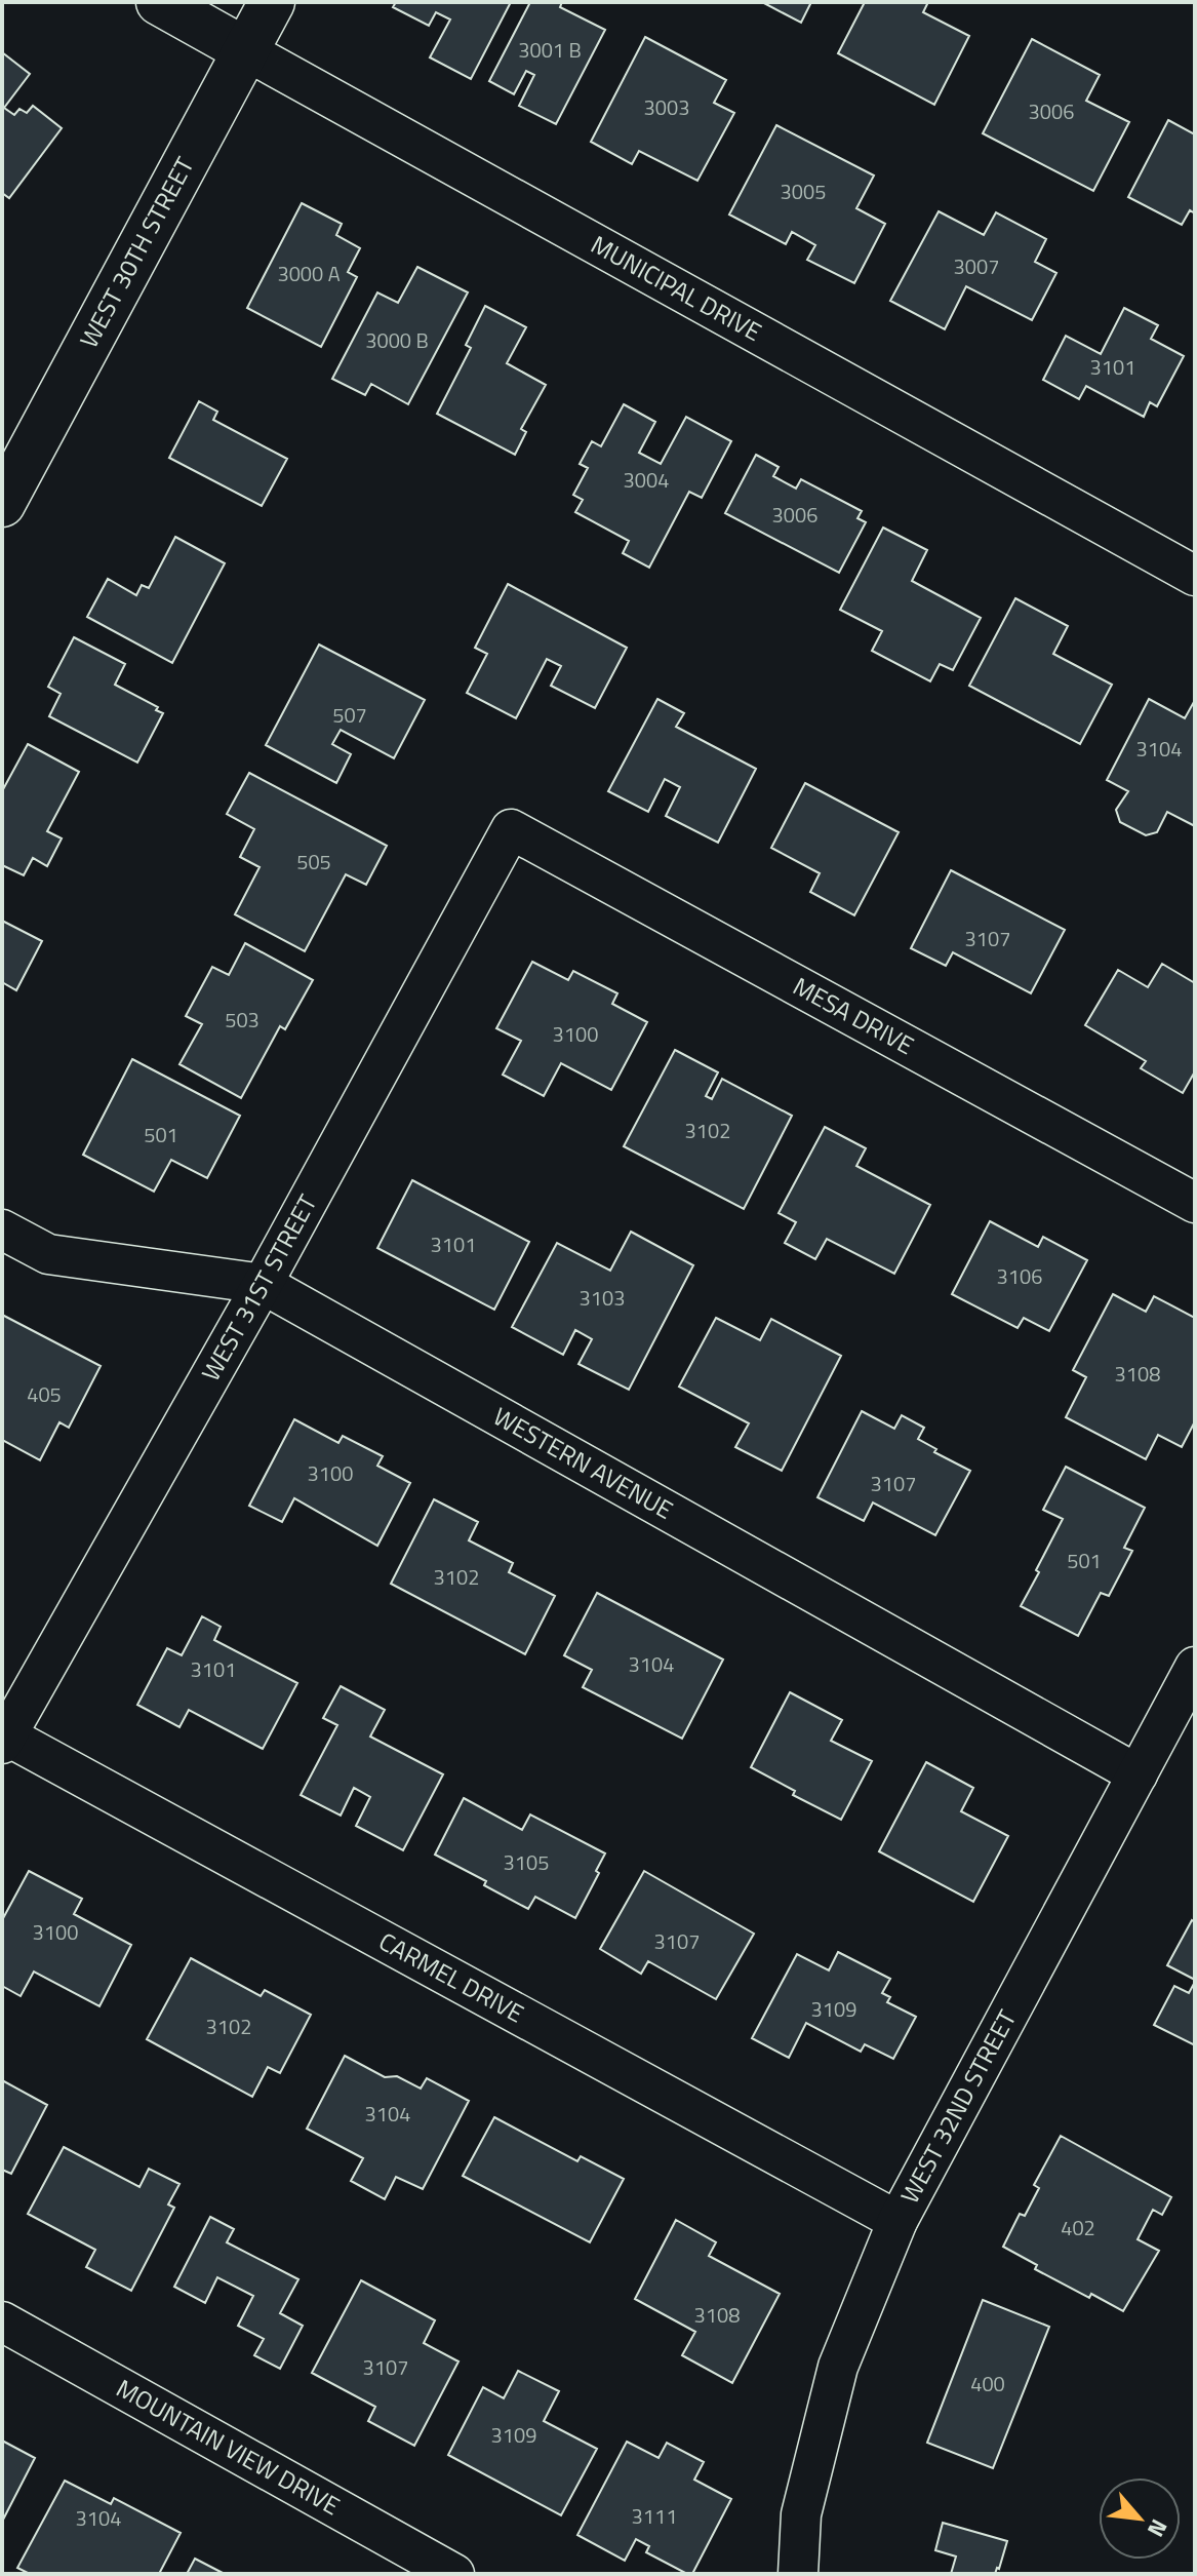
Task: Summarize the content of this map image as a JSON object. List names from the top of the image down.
{
  "streets": {
    "main road": ["WEST 30TH STREET", "MUNICIPAL DRIVE"],
    "street": [
      "MESA DRIVE",
      "WEST 31ST STREET",
      "WESTERN AVENUE",
      "CARMEL DRIVE",
      "WEST 32ND STREET",
      "MOUNTAIN VIEW DRIVE"
    ]
  },
  "crossings": [
    ["WEST 30TH STREET", "MUNICIPAL DRIVE"],
    ["MESA DRIVE", "WEST 31ST STREET"],
    ["WEST 31ST STREET", "WESTERN AVENUE"],
    ["WEST 31ST STREET", "CARMEL DRIVE"],
    ["WESTERN AVENUE", "WEST 32ND STREET"],
    ["CARMEL DRIVE", "WEST 32ND STREET"]
  ],
  "house_numbers": [
    "3001 B",
    "3003",
    "3006",
    "3005",
    "3007",
    "3000 A",
    "3000 B",
    "3101",
    "3004",
    "3006",
    "507",
    "3104",
    "505",
    "3107",
    "503",
    "3100",
    "3102",
    "501",
    "3101",
    "3106",
    "3103",
    "3108",
    "405",
    "3100",
    "3107",
    "501",
    "3102",
    "3104",
    "3101",
    "3105",
    "3100",
    "3107",
    "3109",
    "3102",
    "3104",
    "402",
    "3108",
    "3107",
    "400",
    "3109",
    "3111",
    "3104"
  ],
  "north": "bottom right"
}
